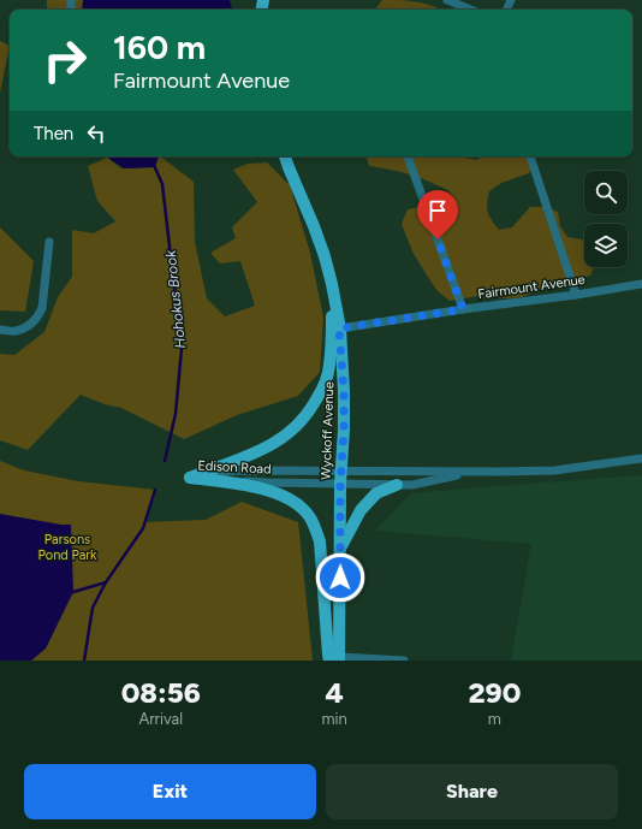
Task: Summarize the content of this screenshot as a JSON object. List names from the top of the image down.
{
  "streets": {
    "main road": ["Wyckoff Avenue"],
    "street": ["Fairmount Avenue", "Edison Road"]
  },
  "crossings": [
    ["Fairmount Avenue", "Wyckoff Avenue"],
    ["Wyckoff Avenue", "Edison Road"]
  ],
  "water": ["Hohokus Brook"],
  "parks": ["Parsons Pond Park"],
  "page": {
    "turn": ["160 m", "Fairmount Avenue"],
    "then": "Then",
    "eta": [
      "08:56",
      "Arrival",
      "4",
      "min",
      "290",
      "m"
    ],
    "buttons": ["Exit", "Share"]
  }
}
